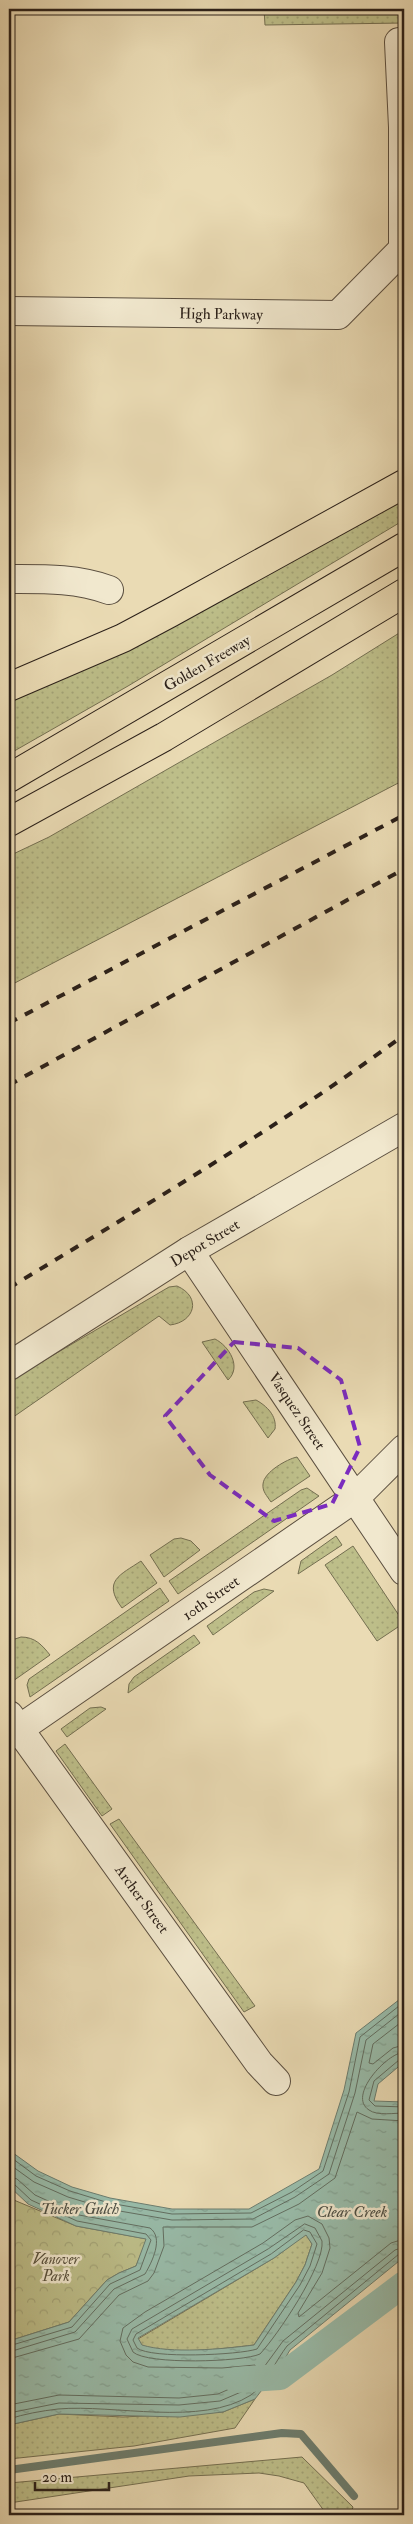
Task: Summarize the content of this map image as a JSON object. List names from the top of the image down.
{
  "streets": {
    "highway": ["Golden Freeway"],
    "street": [
      "High Parkway",
      "Depot Street",
      "Vasquez Street",
      "10th Street",
      "Archer Street"
    ]
  },
  "crossings": [
    ["Depot Street", "Vasquez Street"],
    ["Vasquez Street", "10th Street"],
    ["10th Street", "Archer Street"]
  ],
  "water": ["Tucker Gulch", "Clear Creek"],
  "parks": ["Vanover Park"],
  "scale_bar": "20 m"
}
